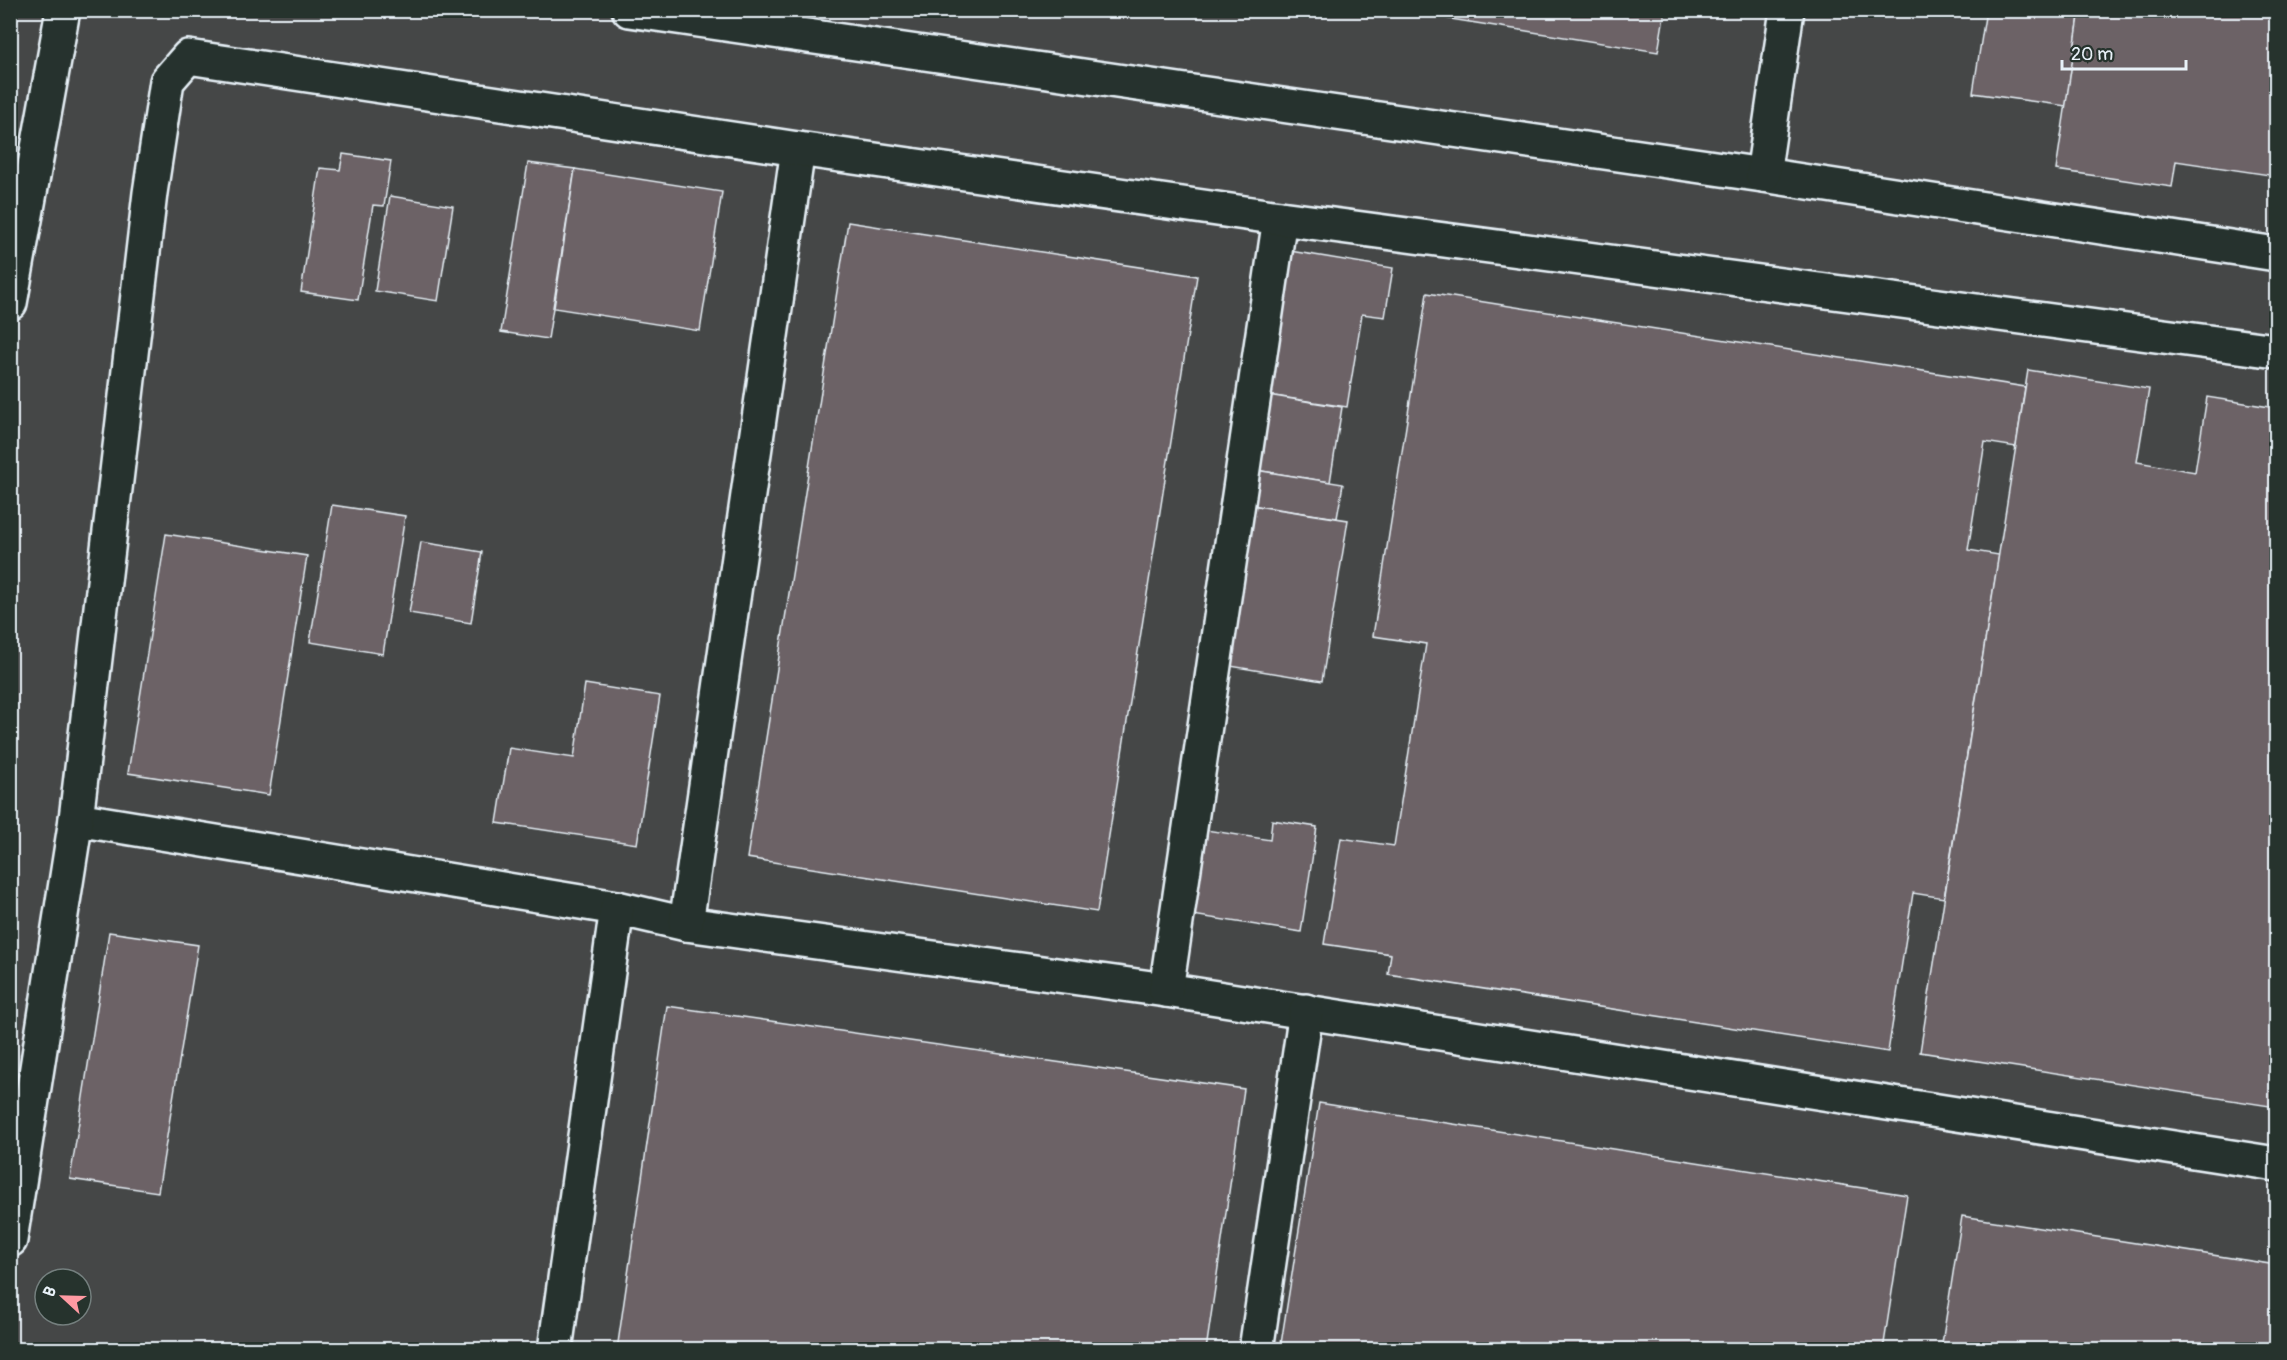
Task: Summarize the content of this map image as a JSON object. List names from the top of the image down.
{
  "scale_bar": "20 m",
  "north": "left"
}
